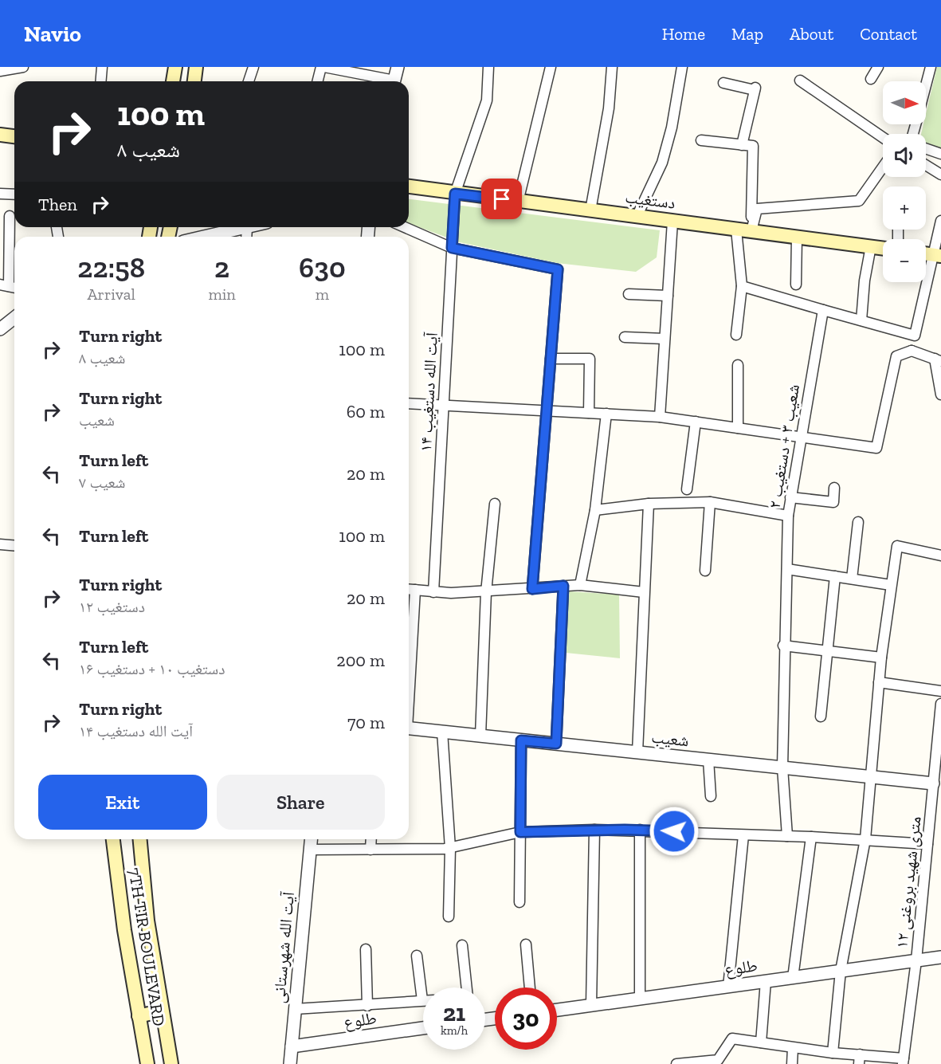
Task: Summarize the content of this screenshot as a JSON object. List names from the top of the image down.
{
  "streets": {
    "main road": ["دستغیب", "7TH TIR BOULEVARD"],
    "street": [
      "آیت الله دستغیب ۱۴",
      "شعیب ۳ + دستغیب ۲",
      "شعیب",
      "۱۲ متری شهید بروغنی",
      "آیت الله شهرستانی",
      "طلوع"
    ]
  },
  "crossings": [
    ["دستغیب", "آیت الله دستغیب ۱۴"],
    ["شعیب ۳ + دستغیب ۲", "شعیب"],
    ["شعیب", "۱۲ متری شهید بروغنی"],
    ["۱۲ متری شهید بروغنی", "طلوع"],
    ["آیت الله شهرستانی", "طلوع"]
  ],
  "north": "right",
  "page": {
    "header": "Navio",
    "nav": [
      "Home",
      "Map",
      "About",
      "Contact"
    ],
    "map_buttons": ["+", "−"],
    "turn": ["100 m", "شعیب ۸"],
    "then": "Then",
    "eta": [
      "22:58",
      "Arrival",
      "2",
      "min",
      "630",
      "m"
    ],
    "list": [
      {
        "name": "Turn right",
        "note": "شعیب ۸",
        "value": "100 m"
      },
      {
        "name": "Turn right",
        "note": "شعیب",
        "value": "60 m"
      },
      {
        "name": "Turn left",
        "note": "شعیب ۷",
        "value": "20 m"
      },
      {
        "name": "Turn left",
        "value": "100 m"
      },
      {
        "name": "Turn right",
        "note": "دستغیب ۱۲",
        "value": "20 m"
      },
      {
        "name": "Turn left",
        "note": "دستغیب ۱۰ + دستغیب ۱۶",
        "value": "200 m"
      },
      {
        "name": "Turn right",
        "note": "آیت الله دستغیب ۱۴",
        "value": "70 m"
      }
    ],
    "buttons": ["Exit", "Share"],
    "speed": "21 km/h",
    "limit": "30"
  }
}
